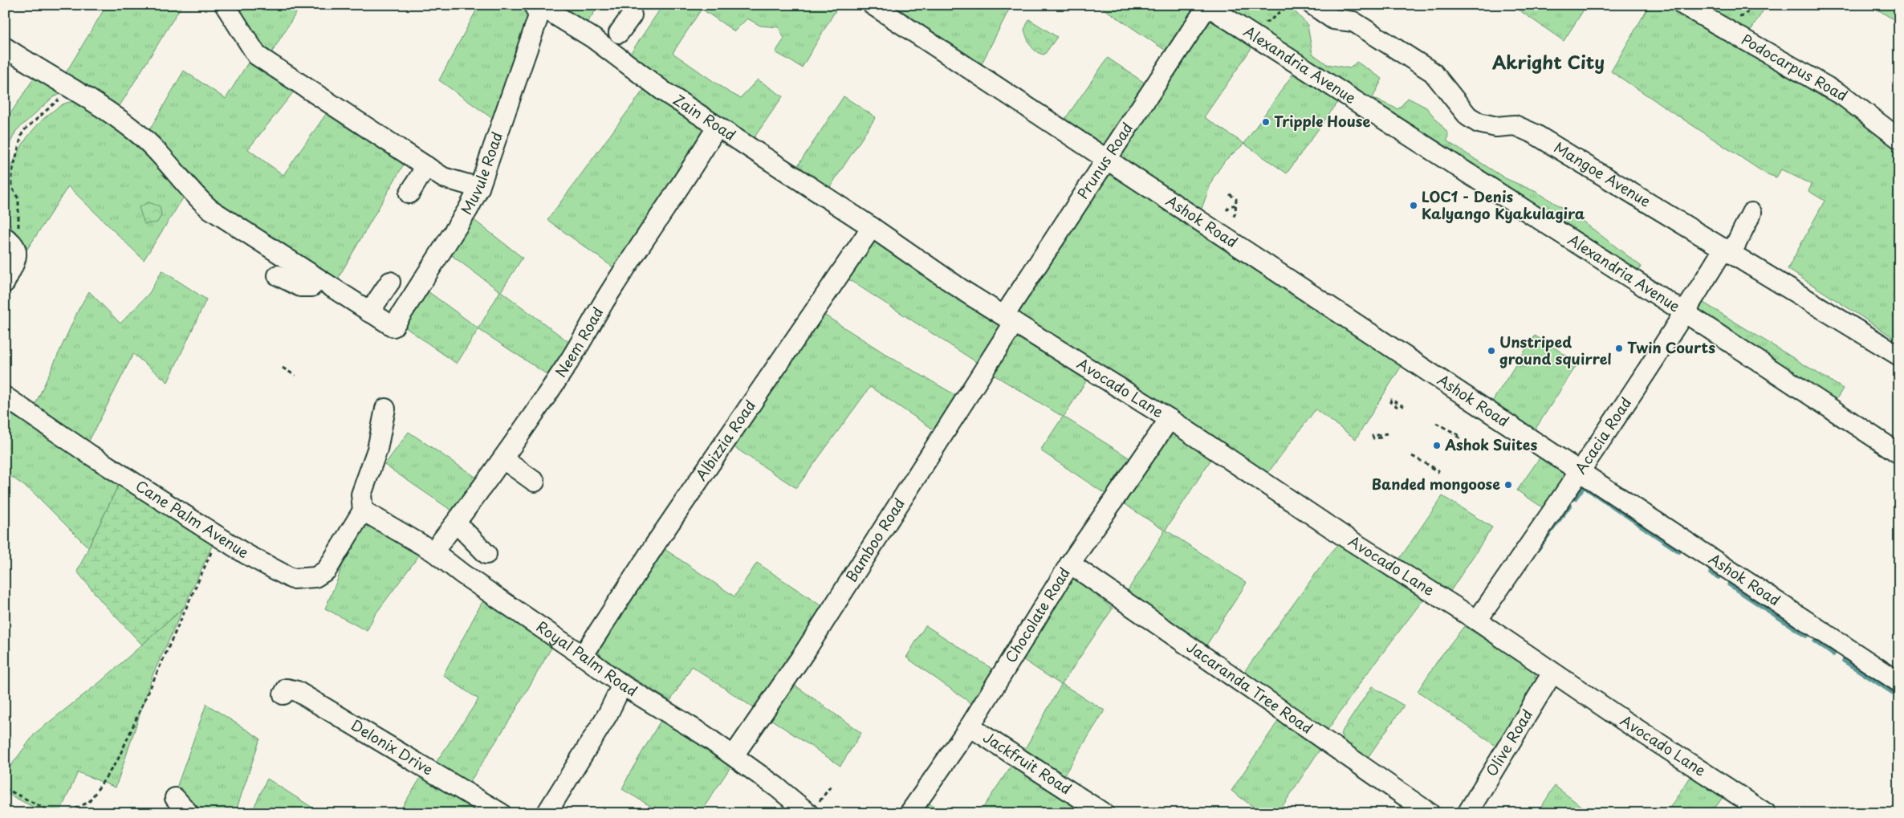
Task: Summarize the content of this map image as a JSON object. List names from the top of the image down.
{
  "streets": {
    "street": [
      "Alexandria Avenue",
      "Podocarpus Road",
      "Zain Road",
      "Prunus Road",
      "Muvule Road",
      "Mangoe Avenue",
      "Ashok Road",
      "Neem Road",
      "Avocado Lane",
      "Acacia Road",
      "Albizzia Road",
      "Cane Palm Avenue",
      "Bamboo Road",
      "Chocolate Road",
      "Royal Palm Road",
      "Jacaranda Tree Road",
      "Olive Road",
      "Delonix Drive",
      "Jackfruit Road"
    ]
  },
  "crossings": [
    ["Alexandria Avenue", "Prunus Road"],
    ["Alexandria Avenue", "Acacia Road"],
    ["Zain Road", "Prunus Road"],
    ["Zain Road", "Neem Road"],
    ["Zain Road", "Avocado Lane"],
    ["Zain Road", "Albizzia Road"],
    ["Zain Road", "Bamboo Road"],
    ["Prunus Road", "Ashok Road"],
    ["Prunus Road", "Avocado Lane"],
    ["Prunus Road", "Bamboo Road"],
    ["Mangoe Avenue", "Acacia Road"],
    ["Ashok Road", "Acacia Road"],
    ["Neem Road", "Royal Palm Road"],
    ["Avocado Lane", "Acacia Road"],
    ["Avocado Lane", "Bamboo Road"],
    ["Avocado Lane", "Chocolate Road"],
    ["Avocado Lane", "Olive Road"],
    ["Albizzia Road", "Royal Palm Road"],
    ["Cane Palm Avenue", "Royal Palm Road"],
    ["Bamboo Road", "Royal Palm Road"],
    ["Chocolate Road", "Jacaranda Tree Road"],
    ["Chocolate Road", "Jackfruit Road"]
  ],
  "districts": ["Akright City"],
  "places": [
    "Tripple House",
    "LOC1 - Denis Kalyango Kyakulagira",
    "Twin Courts",
    "Unstriped ground squirrel",
    "Ashok Suites",
    "Banded mongoose"
  ]
}
